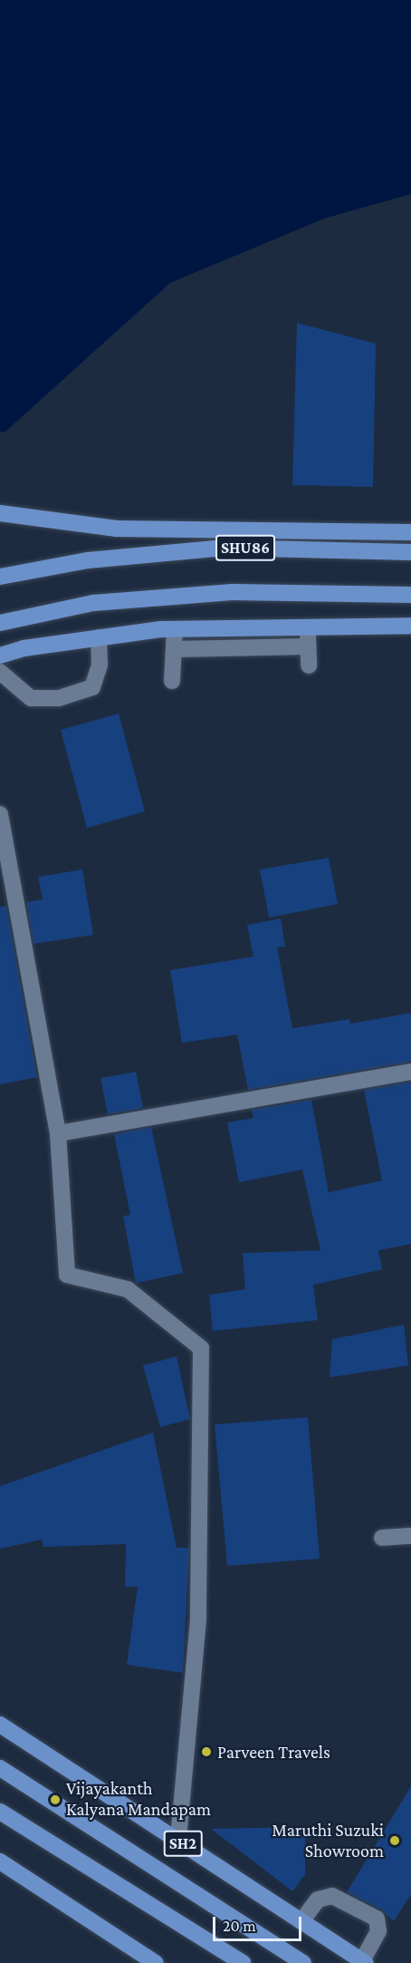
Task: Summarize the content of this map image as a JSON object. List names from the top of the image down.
{
  "streets": {
    "main road": ["SHU86", "SH2"]
  },
  "places": ["Parveen Travels", "Vijayakanth Kalyana Mandapam", "Maruthi Suzuki Showroom"],
  "scale_bar": "20 m"
}
